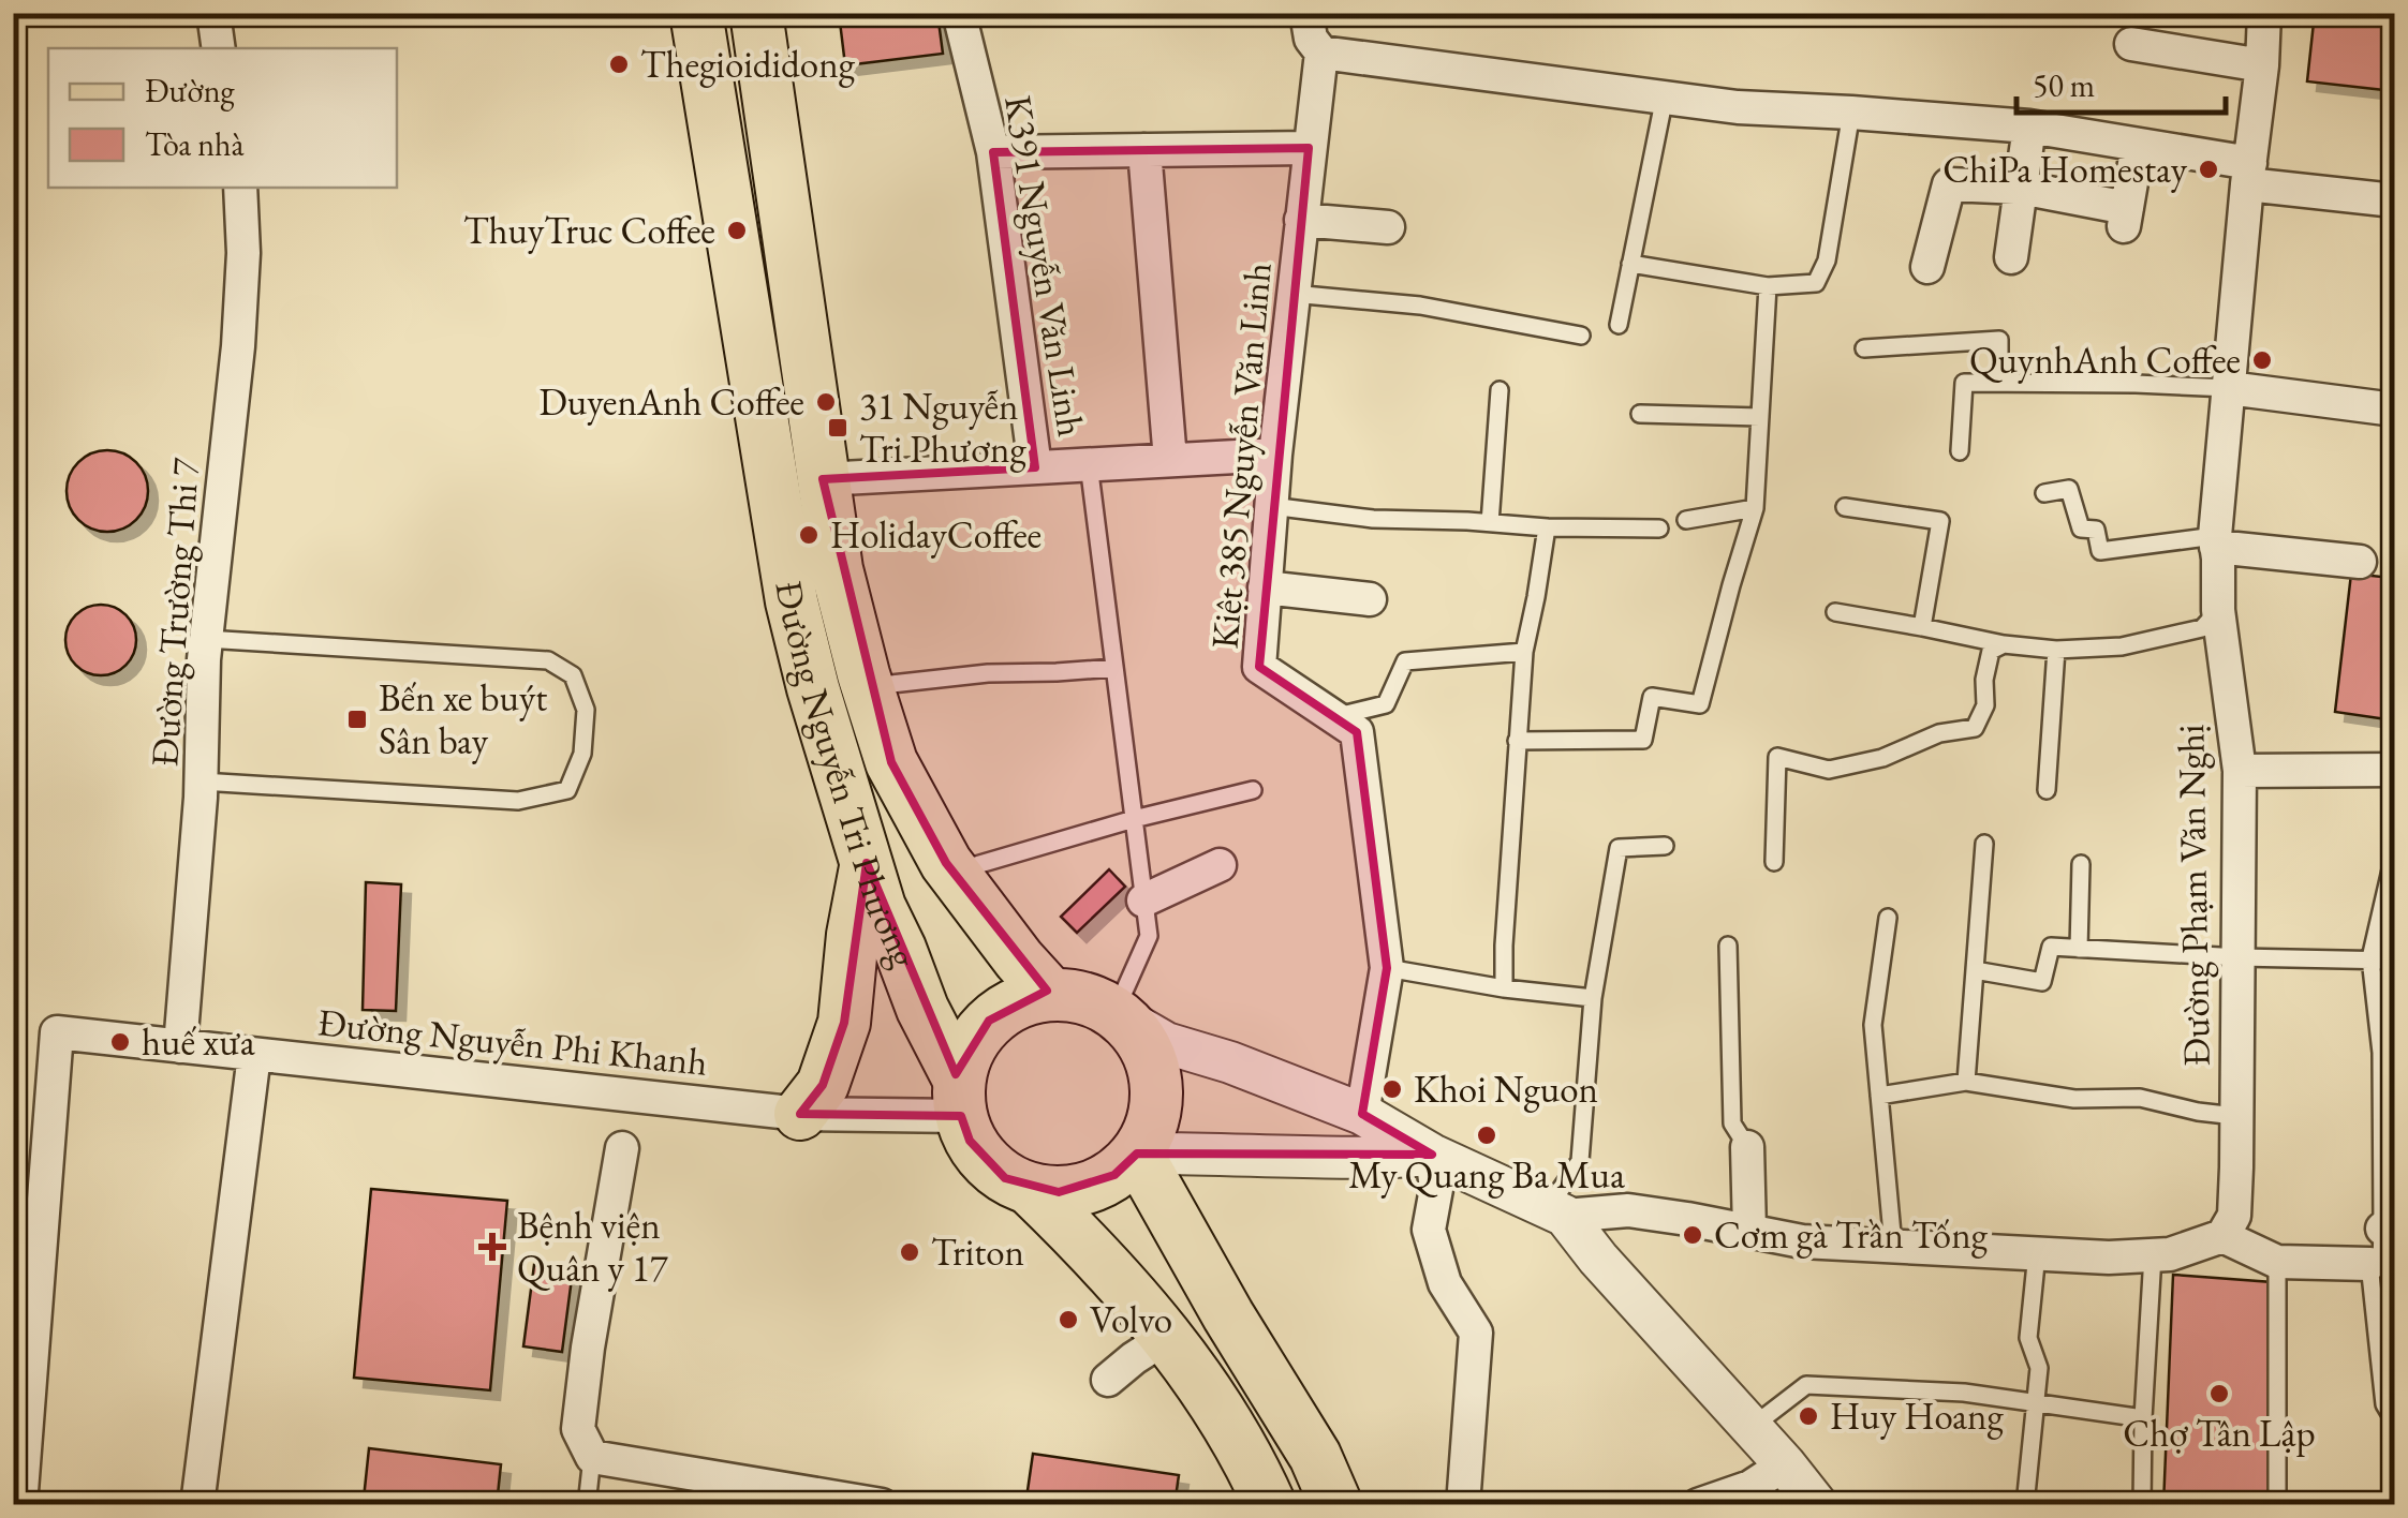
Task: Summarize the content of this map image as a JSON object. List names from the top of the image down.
{
  "streets": {
    "main road": ["Đường Nguyễn Tri Phương"],
    "street": [
      "K391 Nguyễn Văn Linh",
      "Kiệt 385 Nguyễn Văn Linh",
      "Đường Trường Thi 7",
      "Đường Phạm Văn Nghị",
      "Đường Nguyễn Phi Khanh"
    ]
  },
  "crossings": [
    ["Đường Trường Thi 7", "Đường Nguyễn Phi Khanh"],
    ["Đường Nguyễn Tri Phương", "Đường Nguyễn Phi Khanh"]
  ],
  "places": {
    "other": [
      "Thegioididong",
      "ChiPa Homestay",
      "ThuyTruc Coffee",
      "QuynhAnh Coffee",
      "DuyenAnh Coffee",
      "HolidayCoffee",
      "huế xưa",
      "Khoi Nguon",
      "My Quang Ba Mua",
      "Cơm gà Trần Tống",
      "Triton",
      "Volvo",
      "Chợ Tân Lập",
      "Huy Hoang"
    ],
    "transit": ["31 Nguyễn Tri Phương", "Bến xe buýt Sân bay"],
    "health": ["Bệnh viện Quân y 17"]
  },
  "legend": ["Đường", "Tòa nhà"],
  "scale_bar": "50 m"
}
